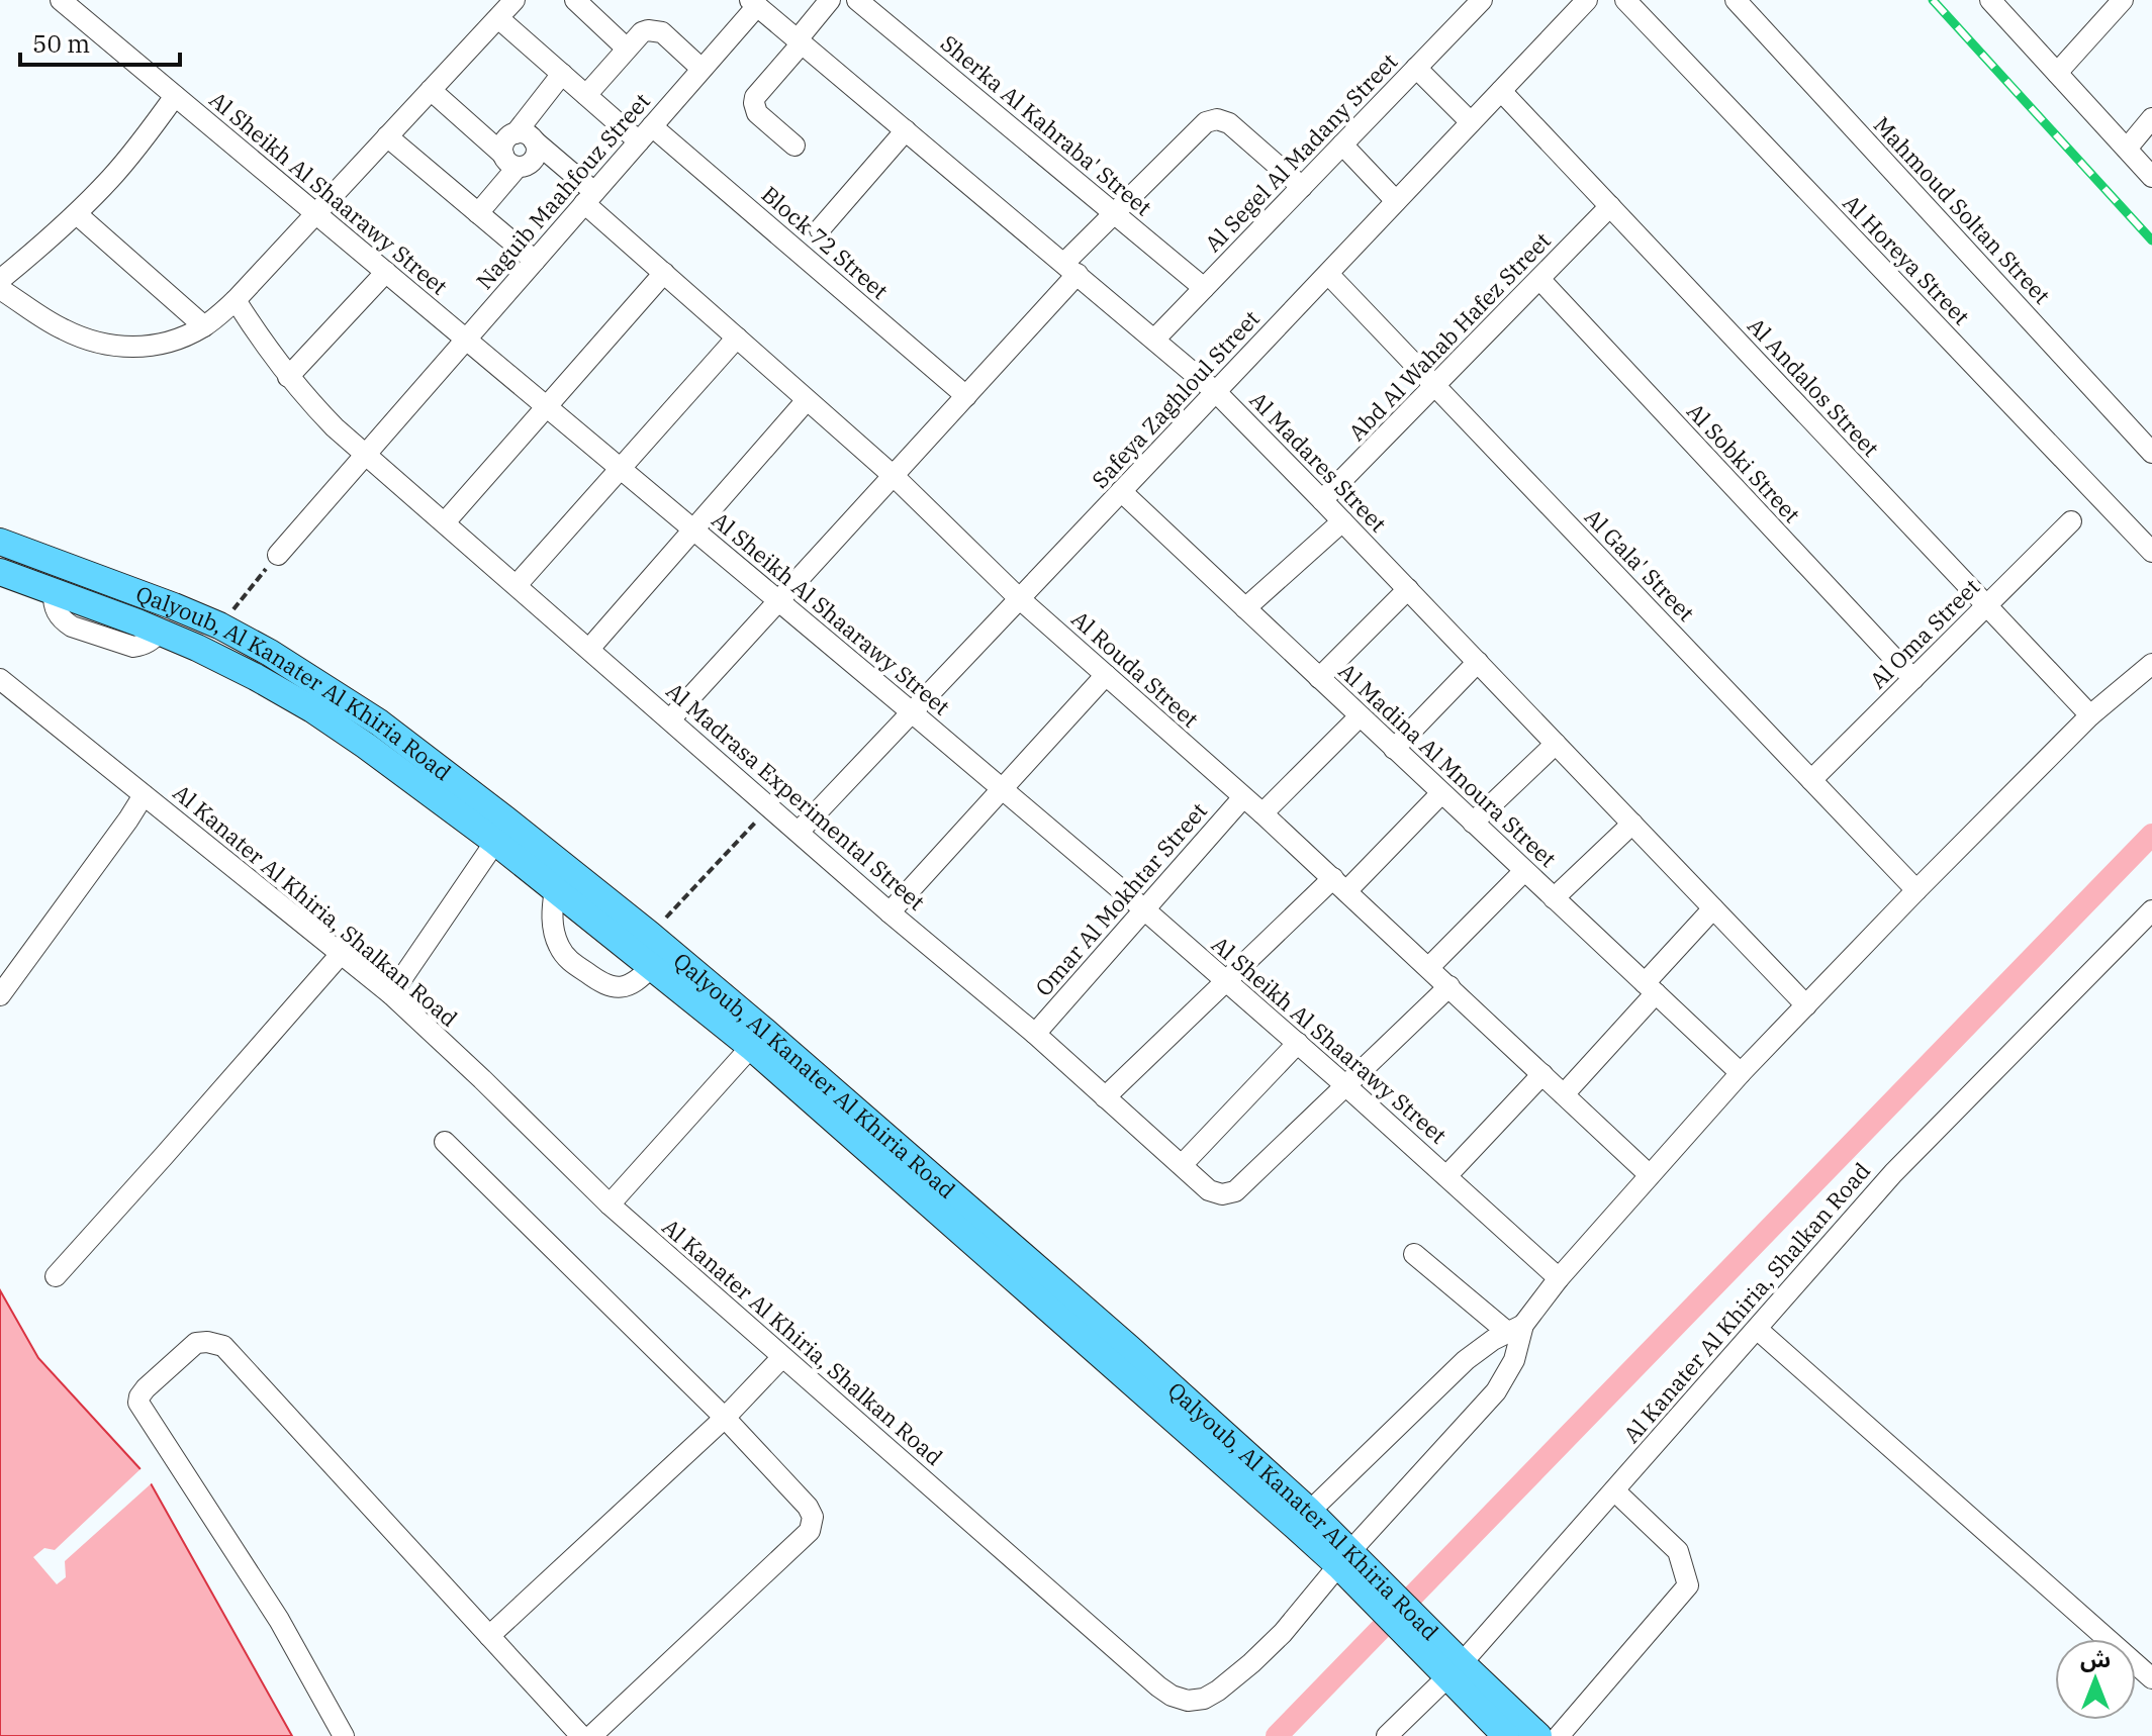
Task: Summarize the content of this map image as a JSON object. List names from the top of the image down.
{
  "streets": {
    "main road": ["Qalyoub, Al Kanater Al Khiria Road"],
    "street": [
      "Sherka Al Kahraba' Street",
      "Al Segel Al Madany Street",
      "Naguib Maahfouz Street",
      "Al Sheikh Al Shaarawy Street",
      "Mahmoud Soltan Street",
      "Block 72 Street",
      "Al Horeya Street",
      "Abd Al Wahab Hafez Street",
      "Al Andalos Street",
      "Safeya Zaghloul Street",
      "Al Madares Street",
      "Al Sobki Street",
      "Al Gala' Street",
      "Al Oma Street",
      "Al Rouda Street",
      "Al Madina Al Mnoura Street",
      "Al Madrasa Experimental Street",
      "Omar Al Mokhtar Street",
      "Al Kanater Al Khiria, Shalkan Road"
    ]
  },
  "crossings": [
    ["Sherka Al Kahraba' Street", "Al Segel Al Madany Street"],
    ["Al Segel Al Madany Street", "Al Madares Street"],
    ["Naguib Maahfouz Street", "Al Sheikh Al Shaarawy Street"],
    ["Naguib Maahfouz Street", "Block 72 Street"],
    ["Naguib Maahfouz Street", "Al Madares Street"],
    ["Naguib Maahfouz Street", "Al Rouda Street"],
    ["Naguib Maahfouz Street", "Al Madrasa Experimental Street"],
    ["Al Sheikh Al Shaarawy Street", "Safeya Zaghloul Street"],
    ["Al Sheikh Al Shaarawy Street", "Al Madrasa Experimental Street"],
    ["Al Sheikh Al Shaarawy Street", "Omar Al Mokhtar Street"],
    ["Al Sheikh Al Shaarawy Street", "Al Kanater Al Khiria, Shalkan Road"],
    ["Abd Al Wahab Hafez Street", "Al Andalos Street"],
    ["Abd Al Wahab Hafez Street", "Al Madares Street"],
    ["Abd Al Wahab Hafez Street", "Al Sobki Street"],
    ["Abd Al Wahab Hafez Street", "Al Gala' Street"],
    ["Al Andalos Street", "Safeya Zaghloul Street"],
    ["Al Andalos Street", "Al Oma Street"],
    ["Al Andalos Street", "Al Kanater Al Khiria, Shalkan Road"],
    ["Safeya Zaghloul Street", "Al Madares Street"],
    ["Safeya Zaghloul Street", "Al Gala' Street"],
    ["Safeya Zaghloul Street", "Al Rouda Street"],
    ["Safeya Zaghloul Street", "Al Madina Al Mnoura Street"],
    ["Safeya Zaghloul Street", "Al Madrasa Experimental Street"],
    ["Al Madares Street", "Al Kanater Al Khiria, Shalkan Road"],
    ["Al Sobki Street", "Al Oma Street"],
    ["Al Gala' Street", "Al Oma Street"],
    ["Al Gala' Street", "Al Kanater Al Khiria, Shalkan Road"],
    ["Al Rouda Street", "Al Madrasa Experimental Street"],
    ["Al Rouda Street", "Omar Al Mokhtar Street"],
    ["Al Rouda Street", "Al Kanater Al Khiria, Shalkan Road"],
    ["Qalyoub, Al Kanater Al Khiria Road", "Al Kanater Al Khiria, Shalkan Road"],
    ["Al Madina Al Mnoura Street", "Al Kanater Al Khiria, Shalkan Road"],
    ["Al Madrasa Experimental Street", "Omar Al Mokhtar Street"]
  ],
  "scale_bar": "50 m",
  "north": "top"
}
